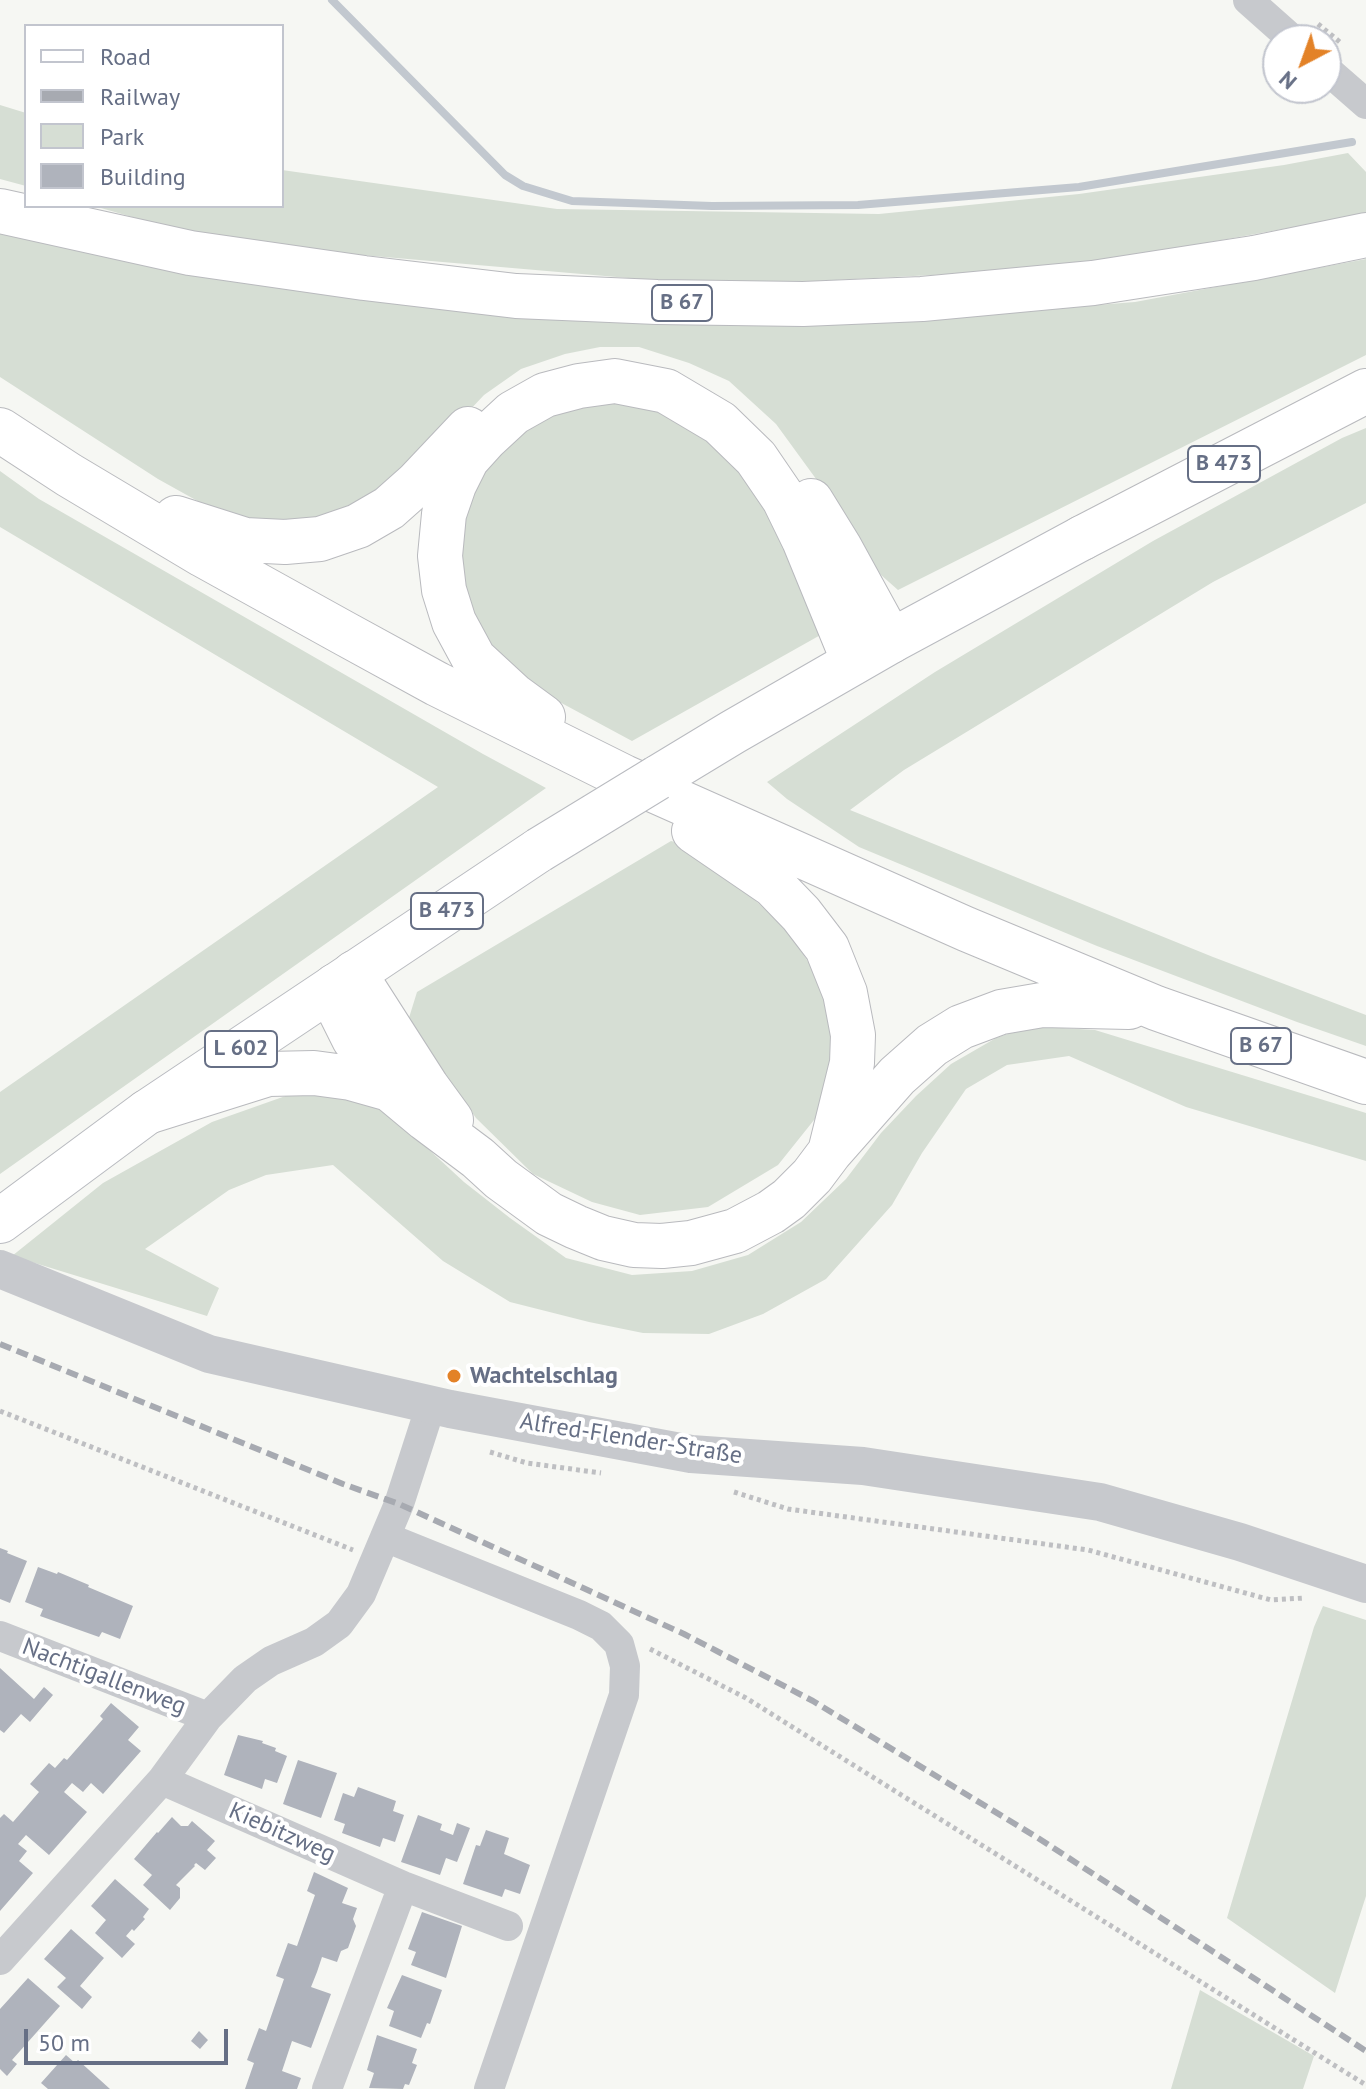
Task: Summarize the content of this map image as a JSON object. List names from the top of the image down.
{
  "streets": {
    "main road": ["B 67", "B 473", "L 602"],
    "street": ["Alfred-Flender-Straße", "Nachtigallenweg", "Kiebitzweg"]
  },
  "crossings": [
    ["B 473", "L 602"]
  ],
  "places": ["Wachtelschlag"],
  "legend": [
    "Road",
    "Railway",
    "Park",
    "Building"
  ],
  "scale_bar": "50 m",
  "north": "bottom left"
}
